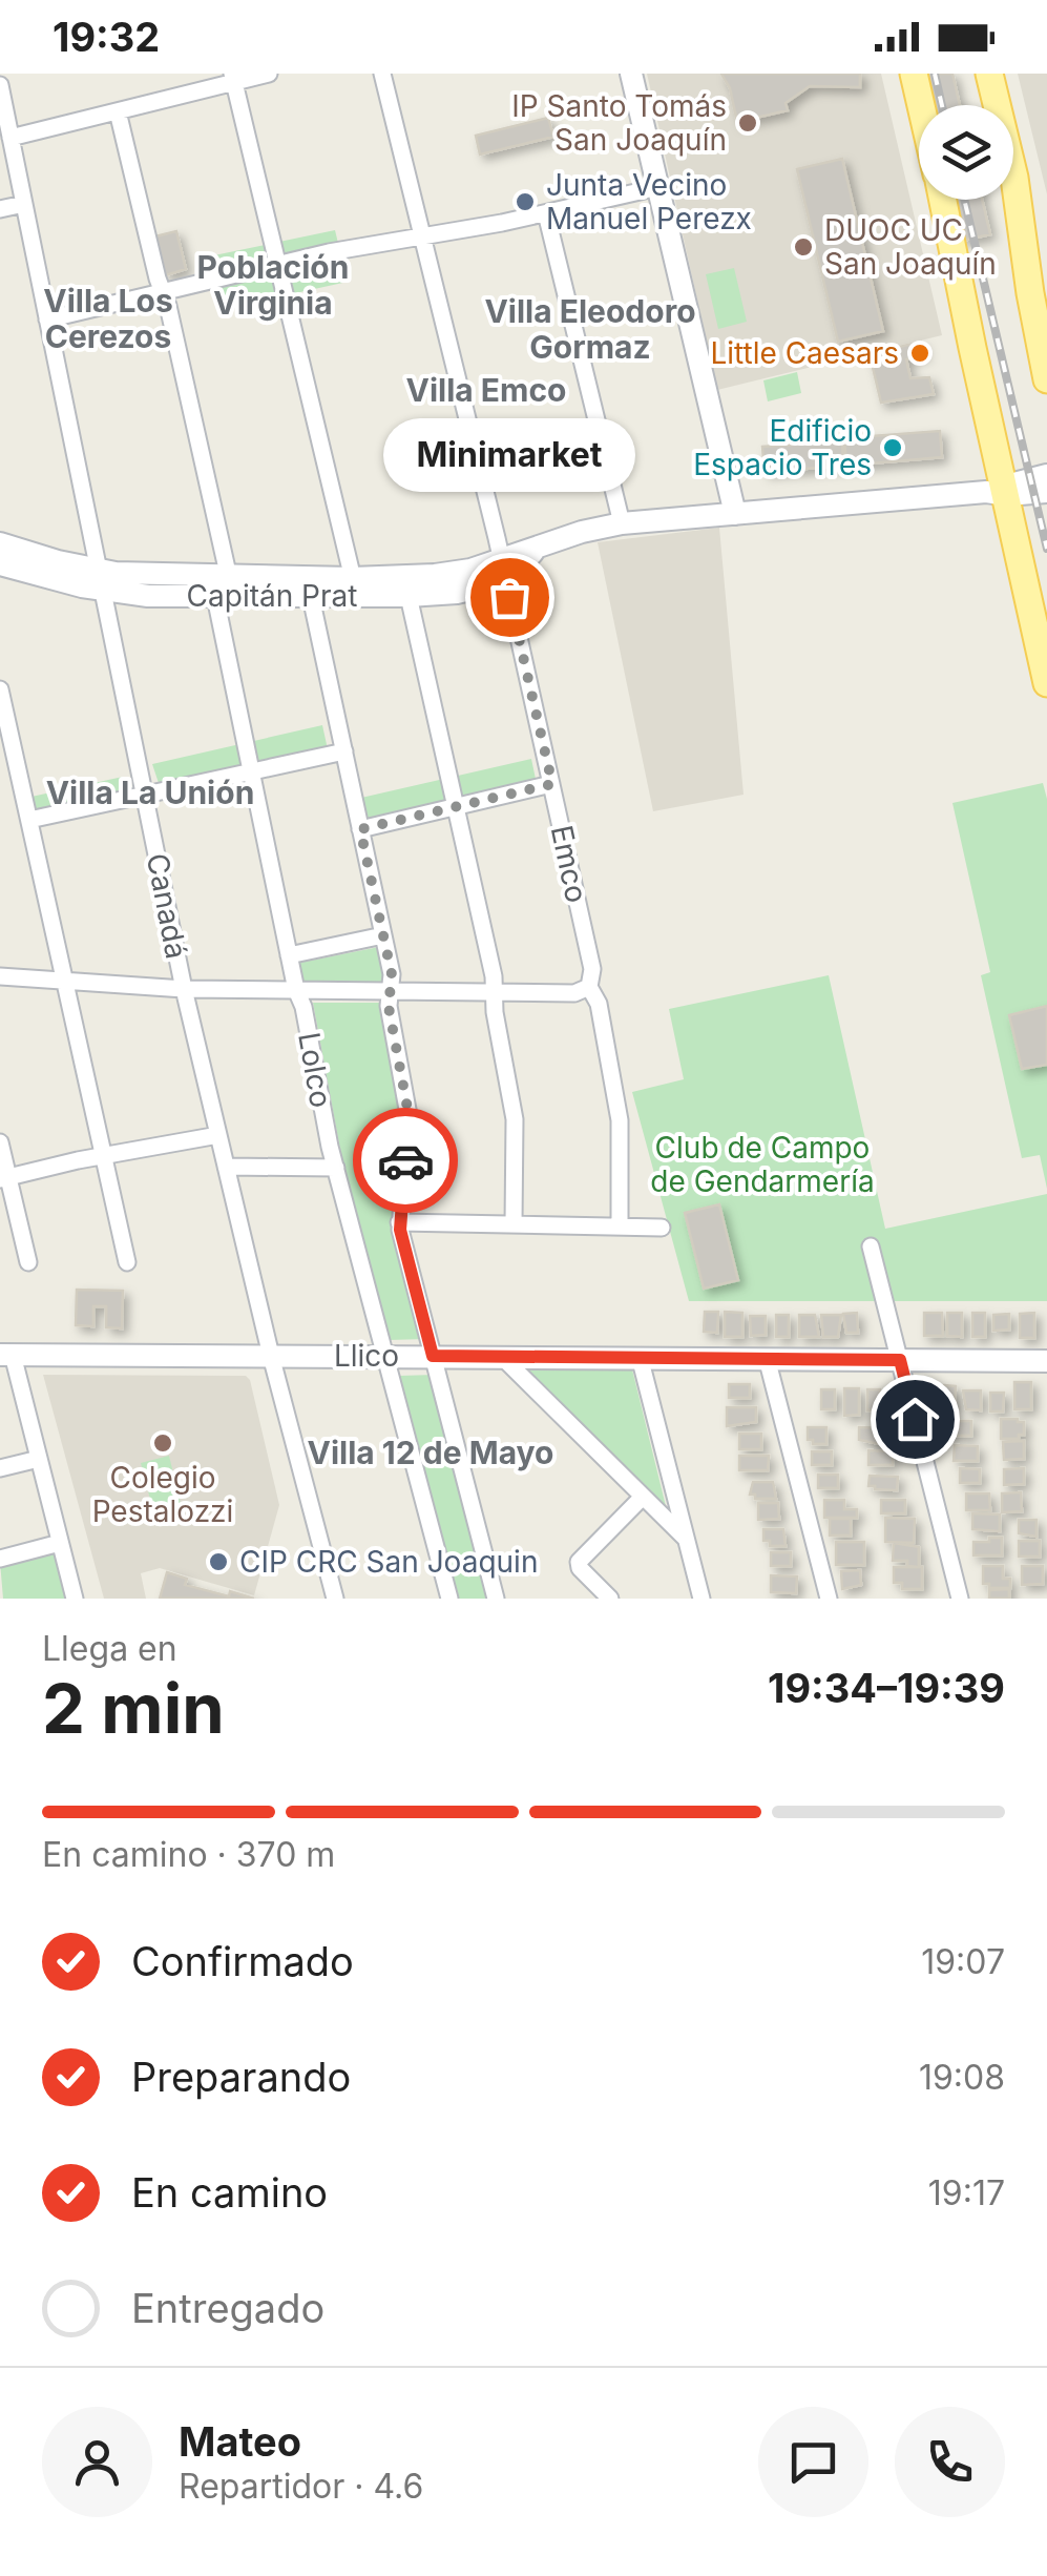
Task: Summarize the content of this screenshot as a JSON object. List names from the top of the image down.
{
  "streets": {
    "street": [
      "Capitán Prat",
      "Emco",
      "Canadá",
      "Lolco",
      "Llico"
    ]
  },
  "crossings": [
    ["Capitán Prat", "Emco"],
    ["Capitán Prat", "Canadá"],
    ["Capitán Prat", "Lolco"],
    ["Canadá", "Llico"],
    ["Lolco", "Llico"]
  ],
  "districts": [
    "Población Virginia",
    "Villa Los Cerezos",
    "Villa Eleodoro Gormaz",
    "Villa Emco",
    "Villa La Unión",
    "Villa 12 de Mayo"
  ],
  "parks": ["Club de Campo de Gendarmería"],
  "places": [
    "IP Santo Tomás San Joaquín",
    "Junta Vecino Manuel Perezx",
    "DUOC UC San Joaquín",
    "Little Caesars",
    "Edificio Espacio Tres",
    "Minimarket",
    "Colegio Pestalozzi",
    "CIP CRC San Joaquin"
  ],
  "page": {
    "status": "19:32",
    "bubble": "Minimarket",
    "heading": ["2 min", "Llega en", "19:34–19:39"],
    "panel": ["Mateo", "Repartidor · 4.6"],
    "bar": "En camino · 370 m",
    "list": [
      ["Confirmado", "19:07"],
      ["Preparando", "19:08"],
      ["En camino", "19:17"],
      "Entregado"
    ]
  }
}
